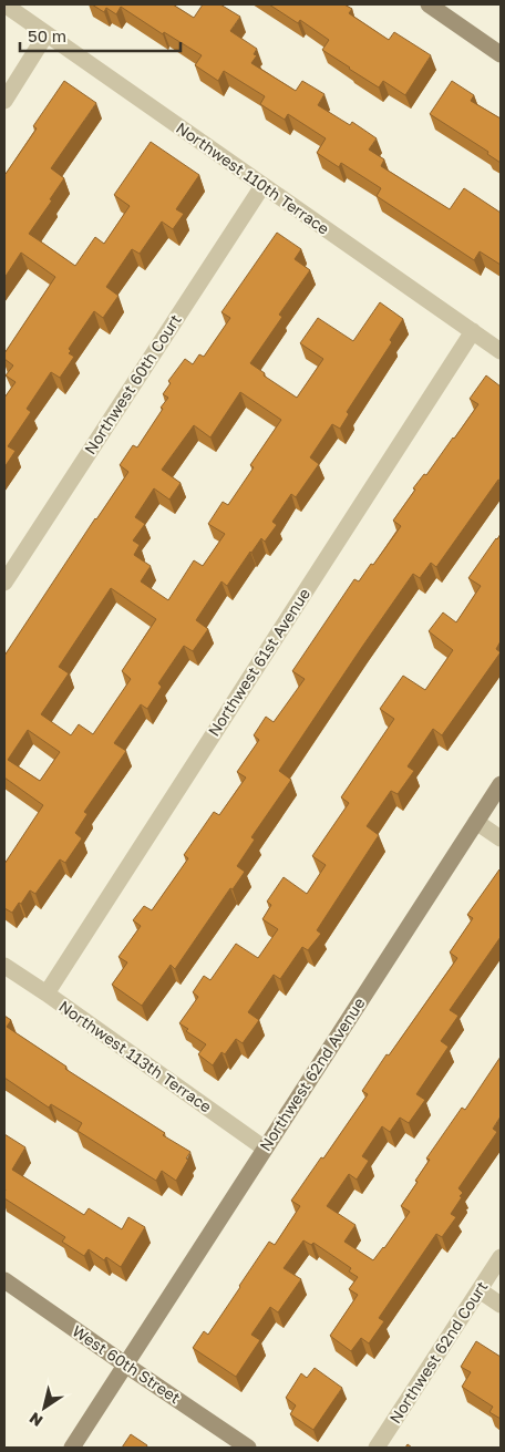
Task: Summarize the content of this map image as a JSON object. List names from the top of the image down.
{
  "streets": {
    "street": [
      "Northwest 110th Terrace",
      "Northwest 60th Court",
      "Northwest 61st Avenue",
      "Northwest 113th Terrace",
      "Northwest 62nd Avenue",
      "Northwest 62nd Court",
      "West 60th Street"
    ]
  },
  "crossings": [
    ["Northwest 110th Terrace", "Northwest 60th Court"],
    ["Northwest 110th Terrace", "Northwest 61st Avenue"],
    ["Northwest 61st Avenue", "Northwest 113th Terrace"],
    ["Northwest 113th Terrace", "Northwest 62nd Avenue"],
    ["Northwest 62nd Avenue", "West 60th Street"]
  ],
  "scale_bar": "50 m",
  "north": "bottom left"
}
